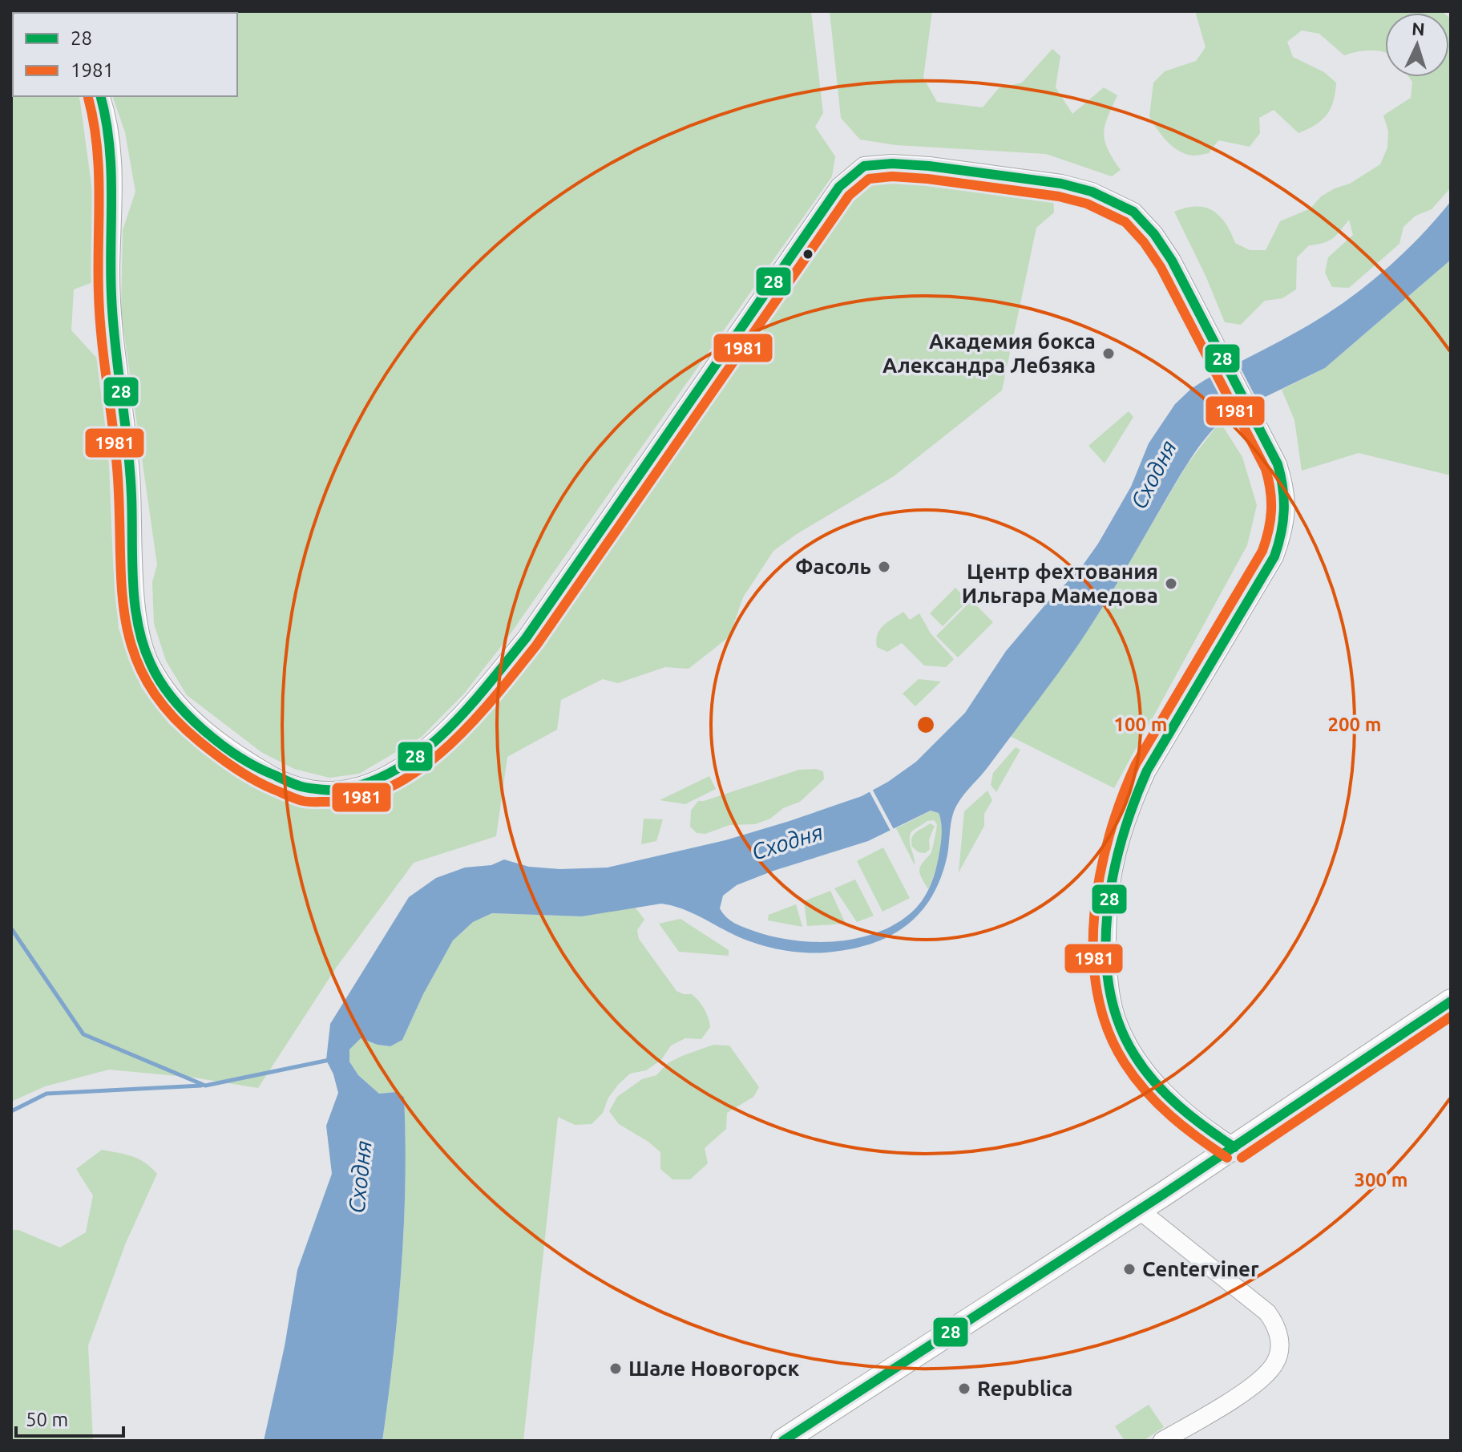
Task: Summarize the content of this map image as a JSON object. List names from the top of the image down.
{
  "water": ["Сходня"],
  "places": [
    "Академия бокса Александра Лебзяка",
    "Фасоль",
    "Центр фехтования Ильгара Мамедова",
    "Centerviner",
    "Шале Новогорск",
    "Republica"
  ],
  "lines": ["transit line 28", "transit line 1981"],
  "legend": ["28", "1981"],
  "scale_bar": "50 m",
  "north": "top",
  "rings": ["100 m", "200 m", "300 m"]
}
